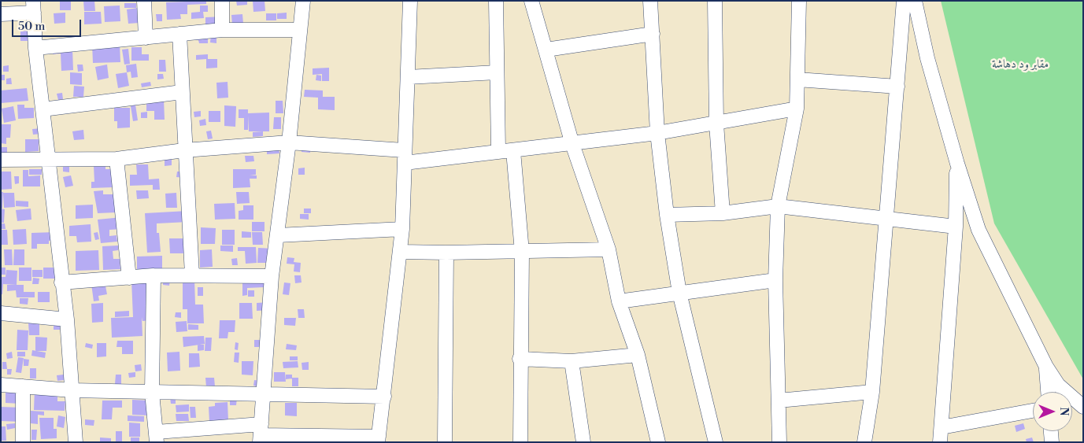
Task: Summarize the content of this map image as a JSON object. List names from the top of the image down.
{
  "parks": ["مقابر ود دهاشة"],
  "scale_bar": "50 m",
  "north": "right"
}
